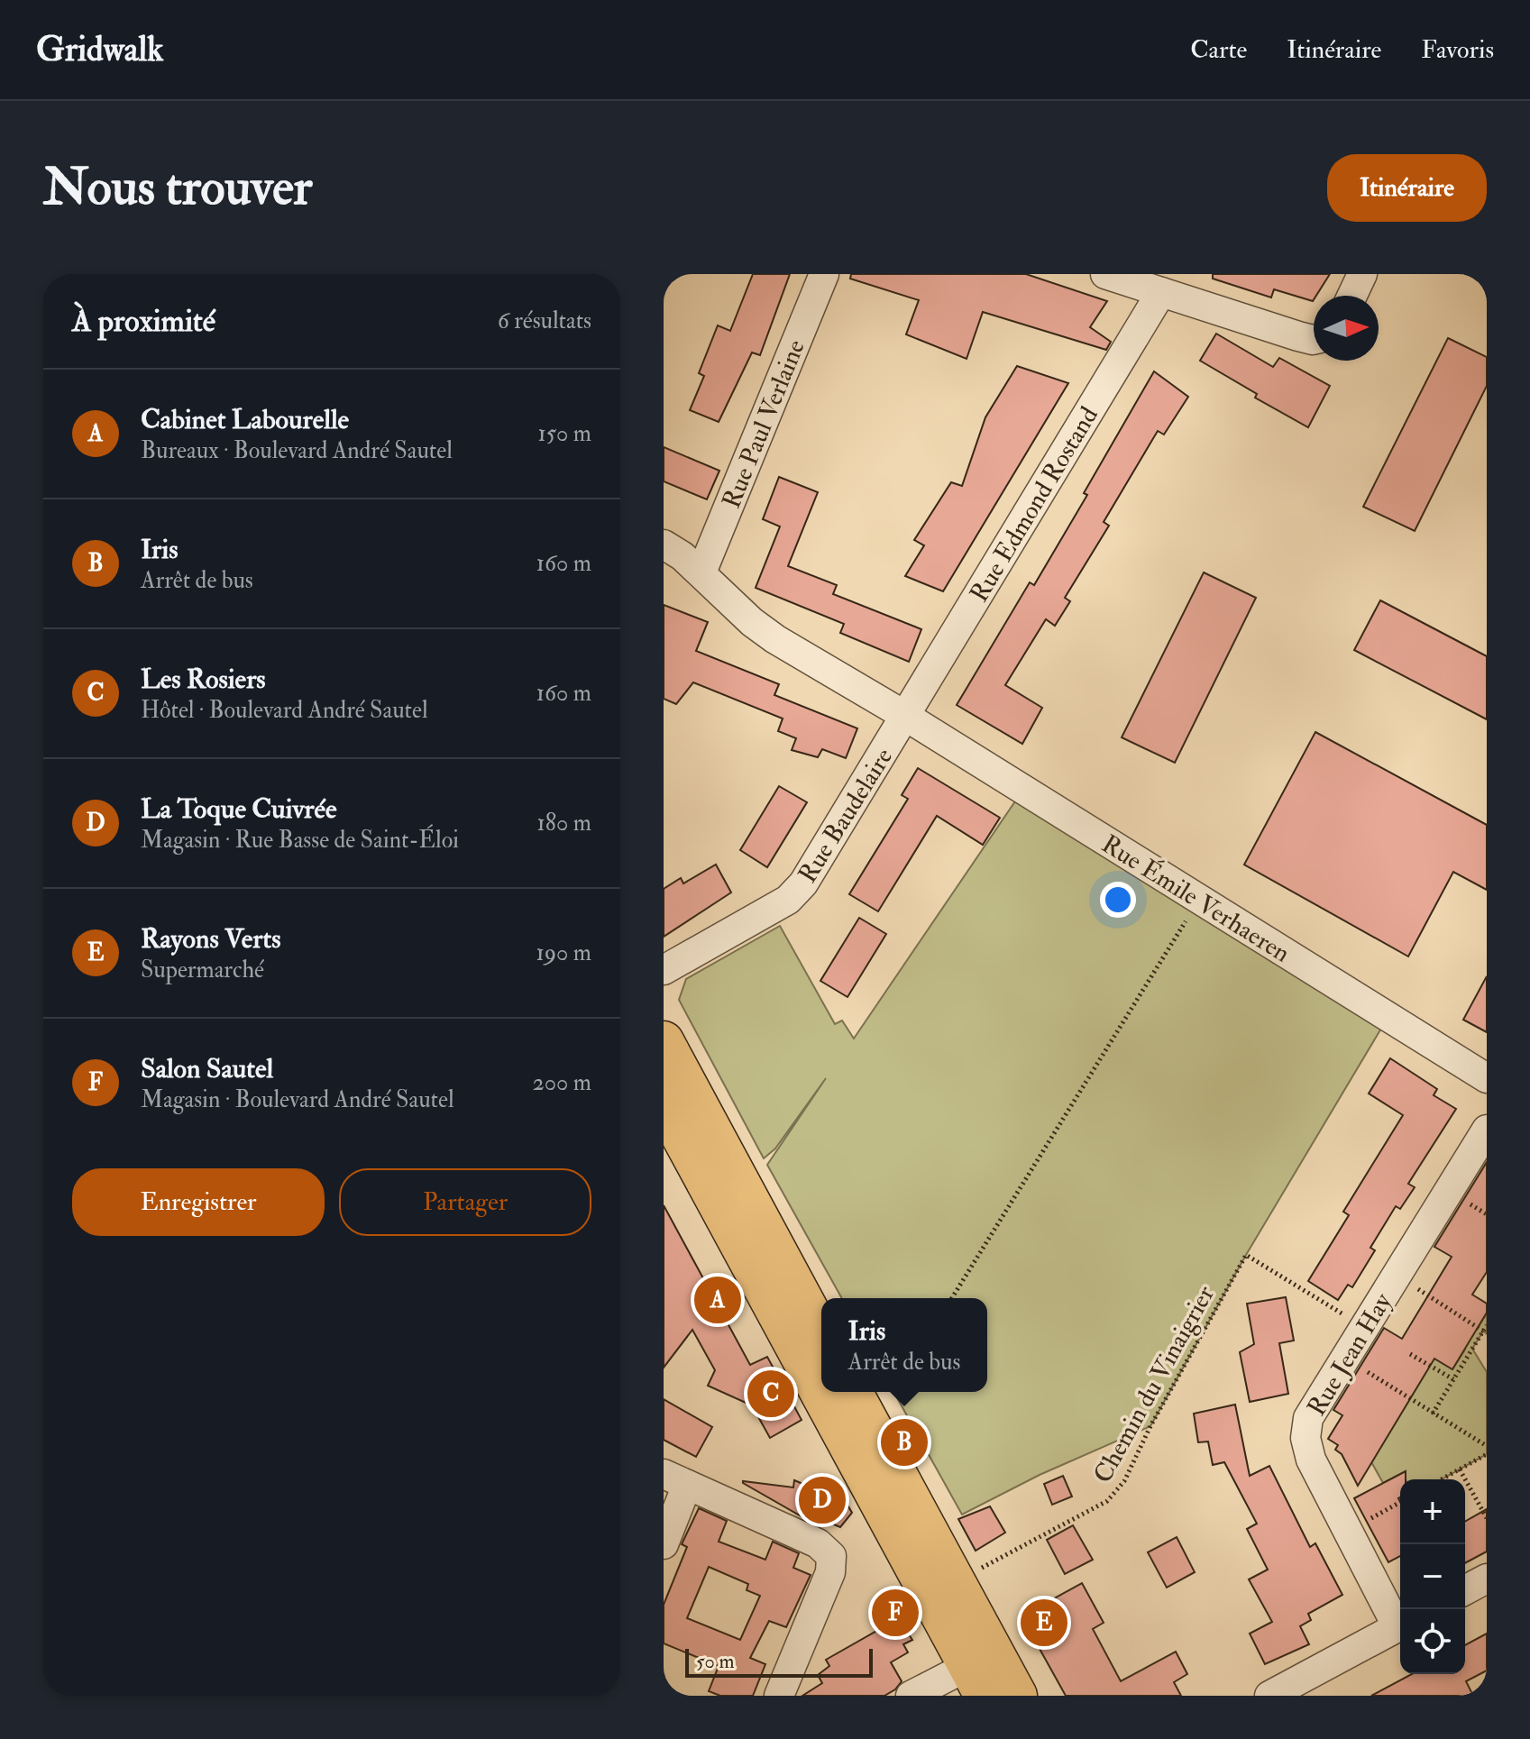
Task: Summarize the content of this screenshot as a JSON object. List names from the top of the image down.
{
  "streets": {
    "street": [
      "Rue Paul Verlaine",
      "Rue Edmond Rostand",
      "Rue Baudelaire",
      "Rue Émile Verhaeren",
      "Rue Jean Hay"
    ],
    "path": ["Chemin du Vinaigrier"]
  },
  "crossings": [
    ["Rue Paul Verlaine", "Rue Émile Verhaeren"],
    ["Rue Edmond Rostand", "Rue Baudelaire"],
    ["Rue Edmond Rostand", "Rue Émile Verhaeren"],
    ["Rue Baudelaire", "Rue Émile Verhaeren"],
    ["Rue Jean Hay", "Chemin du Vinaigrier"]
  ],
  "scale_bar": "50 m",
  "north": "right",
  "page": {
    "header": "Gridwalk",
    "nav": ["Carte", "Itinéraire", "Favoris"],
    "buttons": [
      "Itinéraire",
      ["Enregistrer", "Partager"]
    ],
    "title": "Nous trouver",
    "heading": ["À proximité", "6 résultats"],
    "list": [
      {
        "mark": "A",
        "name": "Cabinet Labourelle",
        "note": "Bureaux · Boulevard André Sautel",
        "value": "150 m"
      },
      {
        "mark": "B",
        "name": "Iris",
        "note": "Arrêt de bus",
        "value": "160 m"
      },
      {
        "mark": "C",
        "name": "Les Rosiers",
        "note": "Hôtel · Boulevard André Sautel",
        "value": "160 m"
      },
      {
        "mark": "D",
        "name": "La Toque Cuivrée",
        "note": "Magasin · Rue Basse de Saint-Éloi",
        "value": "180 m"
      },
      {
        "mark": "E",
        "name": "Rayons Verts",
        "note": "Supermarché",
        "value": "190 m"
      },
      {
        "mark": "F",
        "name": "Salon Sautel",
        "note": "Magasin · Boulevard André Sautel",
        "value": "200 m"
      }
    ],
    "pins": [
      "A",
      "C",
      "B",
      "D",
      "F",
      "E"
    ],
    "popup": ["Iris", "Arrêt de bus"],
    "map_buttons": ["+", "−"],
    "scale": "50 m"
  }
}
